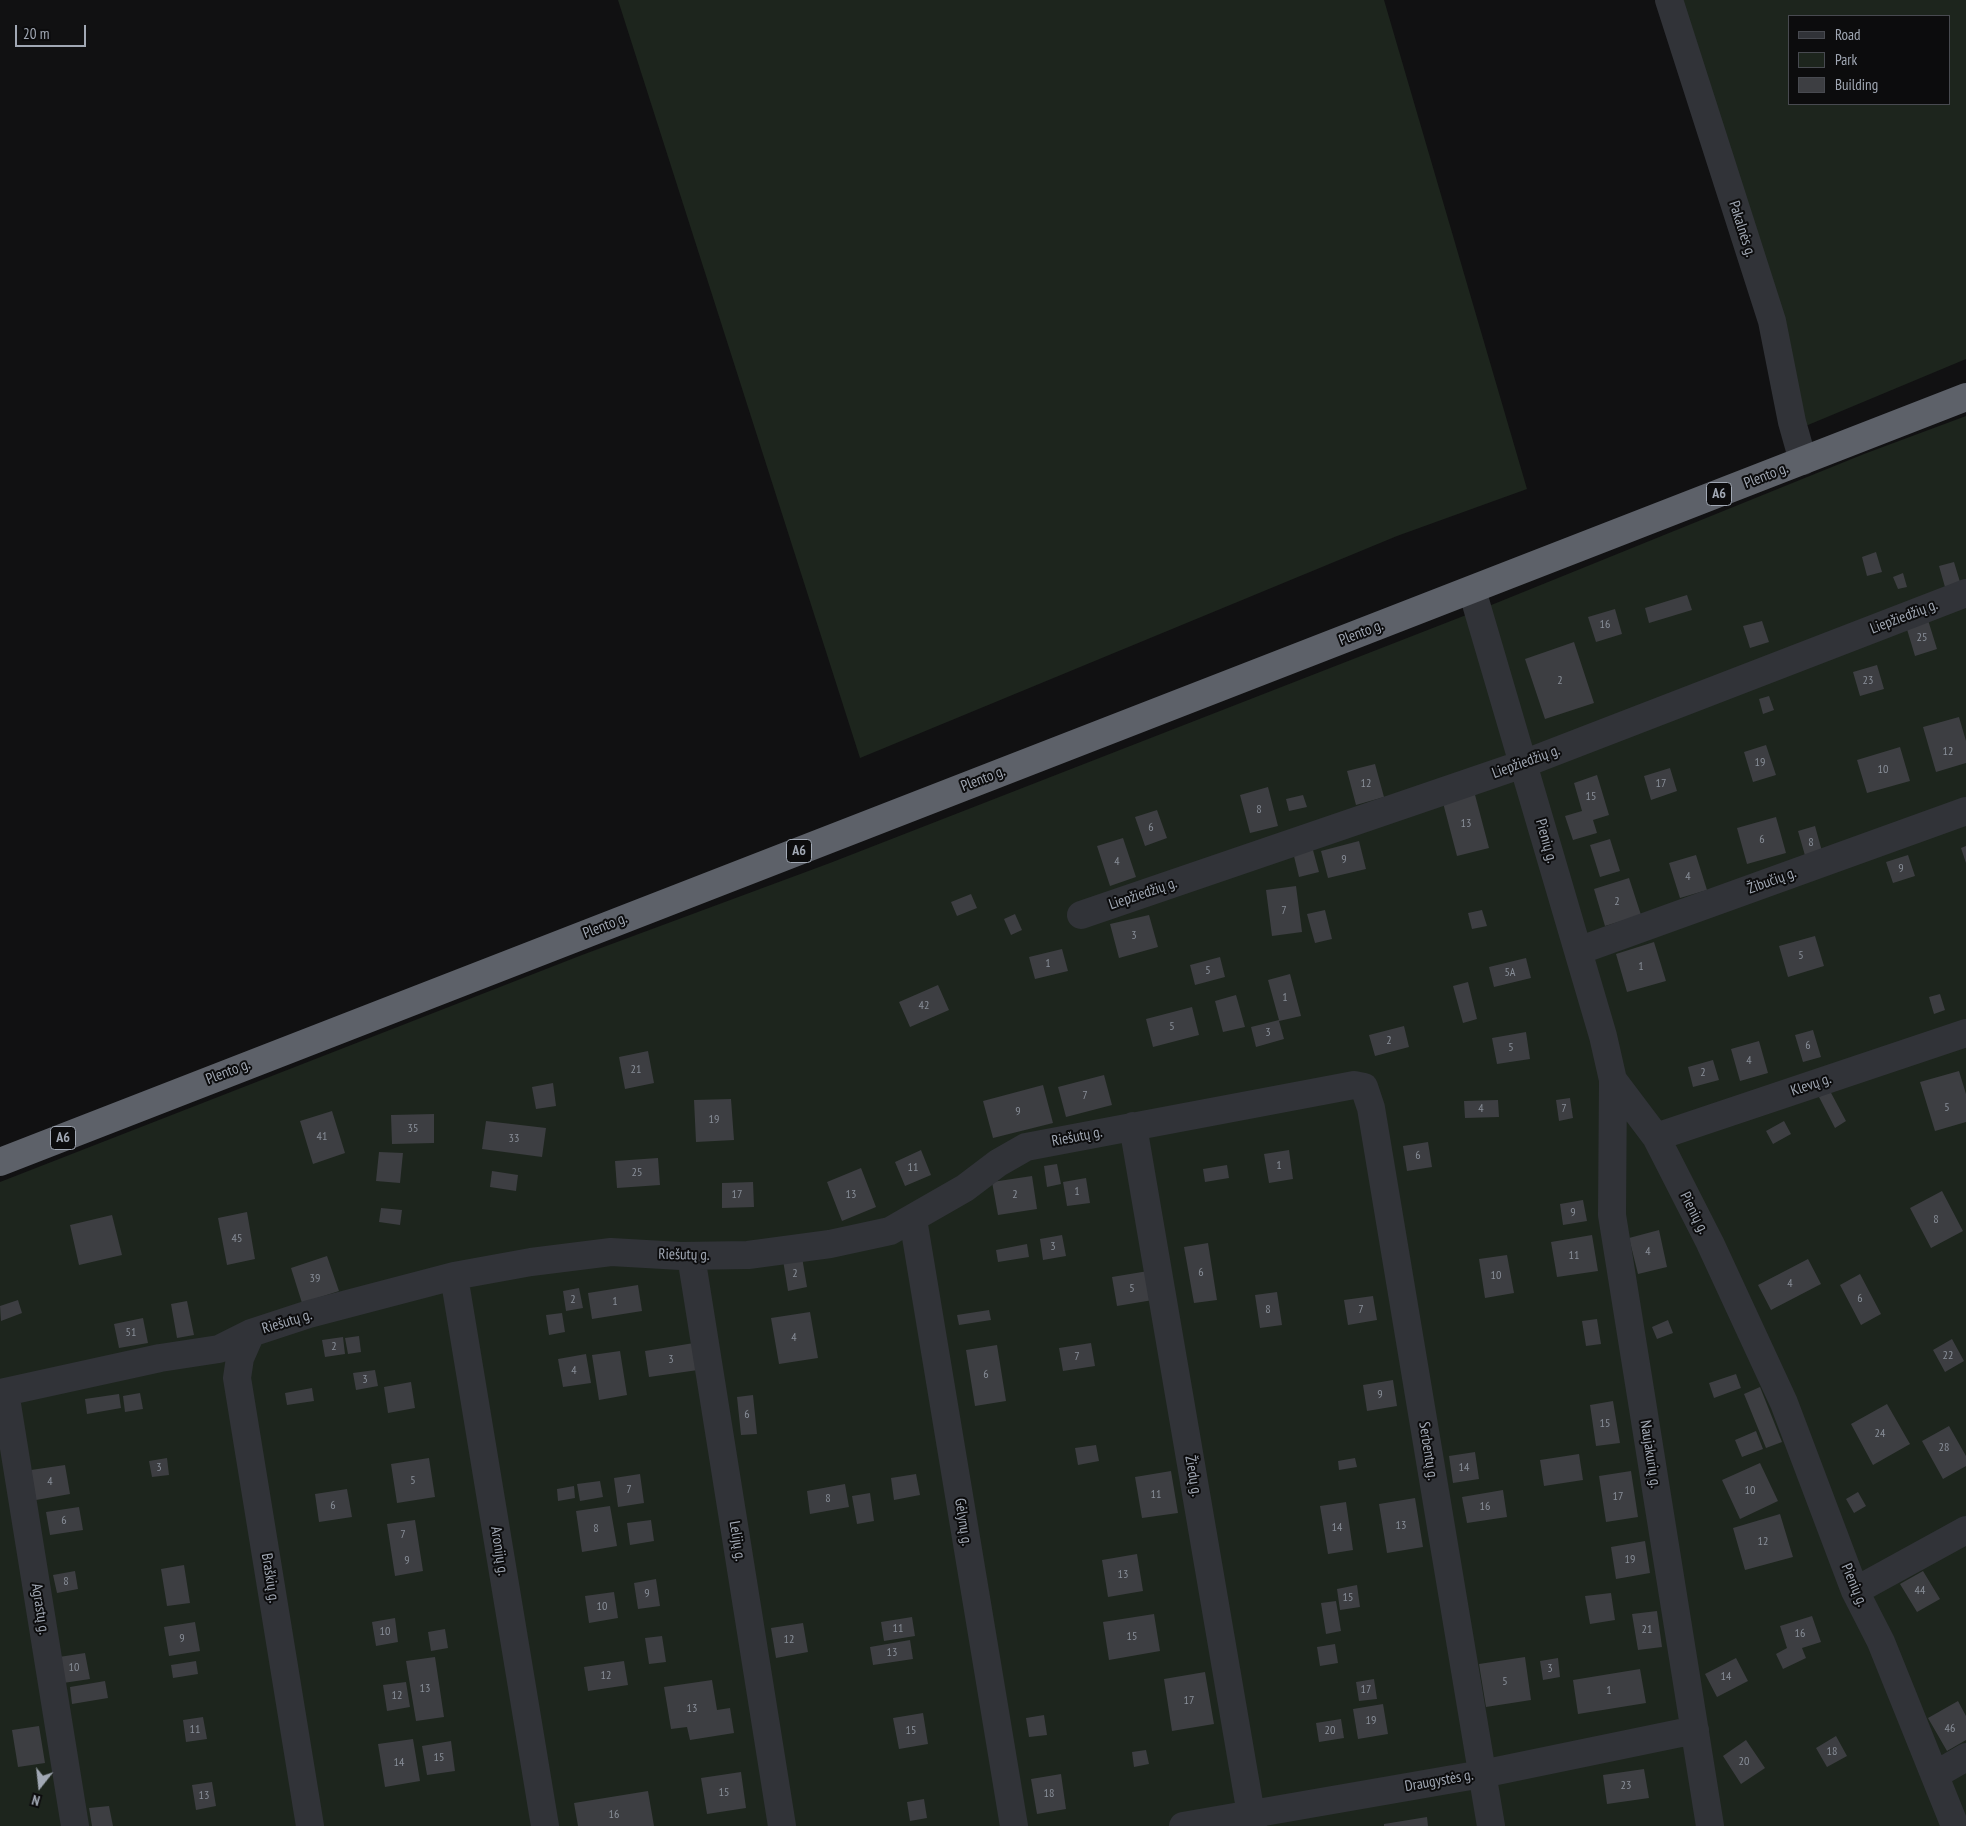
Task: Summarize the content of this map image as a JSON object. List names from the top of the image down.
{
  "streets": {
    "highway": ["Plento g.", "A6"],
    "street": [
      "Pakalnės g.",
      "Liepžiedžių g.",
      "Pienių g.",
      "Žibučių g.",
      "Klevų g.",
      "Riešutų g.",
      "Serbentų g.",
      "Naujakurių g.",
      "Žiedų g.",
      "Gėlynų g.",
      "Lelijų g.",
      "Aronijų g.",
      "Braškių g.",
      "Agrastų g.",
      "Draugystės g."
    ]
  },
  "crossings": [
    ["Pakalnės g.", "Plento g."],
    ["Plento g.", "Pienių g."],
    ["Liepžiedžių g.", "Pienių g."],
    ["Pienių g.", "Žibučių g."],
    ["Pienių g.", "Klevų g."],
    ["Pienių g.", "Naujakurių g."],
    ["Riešutų g.", "Serbentų g."],
    ["Riešutų g.", "Žiedų g."],
    ["Riešutų g.", "Gėlynų g."],
    ["Riešutų g.", "Lelijų g."],
    ["Riešutų g.", "Aronijų g."],
    ["Riešutų g.", "Braškių g."],
    ["Riešutų g.", "Agrastų g."],
    ["Serbentų g.", "Draugystės g."],
    ["Naujakurių g.", "Draugystės g."],
    ["Žiedų g.", "Draugystės g."]
  ],
  "house_numbers": [
    "16",
    "25",
    "2",
    "23",
    "12",
    "19",
    "10",
    "12",
    "17",
    "15",
    "8",
    "13",
    "6",
    "6",
    "8",
    "9",
    "4",
    "9",
    "4",
    "2",
    "7",
    "3",
    "5",
    "1",
    "1",
    "5",
    "5A",
    "1",
    "42",
    "5",
    "3",
    "2",
    "6",
    "5",
    "4",
    "21",
    "2",
    "7",
    "5",
    "4",
    "7",
    "9",
    "19",
    "35",
    "41",
    "33",
    "6",
    "1",
    "11",
    "25",
    "1",
    "17",
    "13",
    "2",
    "9",
    "8",
    "45",
    "3",
    "4",
    "11",
    "6",
    "2",
    "10",
    "39",
    "4",
    "5",
    "6",
    "2",
    "1",
    "8",
    "7",
    "51",
    "4",
    "2",
    "22",
    "7",
    "3",
    "4",
    "6",
    "3",
    "9",
    "6",
    "15",
    "24",
    "28",
    "3",
    "14",
    "5",
    "4",
    "7",
    "10",
    "11",
    "17",
    "8",
    "6",
    "16",
    "6",
    "13",
    "14",
    "8",
    "7",
    "12",
    "19",
    "9",
    "13",
    "8",
    "44",
    "9",
    "15",
    "10",
    "11",
    "21",
    "10",
    "16",
    "15",
    "9",
    "12",
    "13",
    "10",
    "3",
    "12",
    "14",
    "5",
    "13",
    "17",
    "1",
    "12",
    "17",
    "13",
    "19",
    "46",
    "11",
    "15",
    "20",
    "18",
    "15",
    "20",
    "14",
    "23",
    "15",
    "18",
    "13",
    "16"
  ],
  "legend": ["Road", "Park", "Building"],
  "scale_bar": "20 m",
  "north": "bottom"
}
